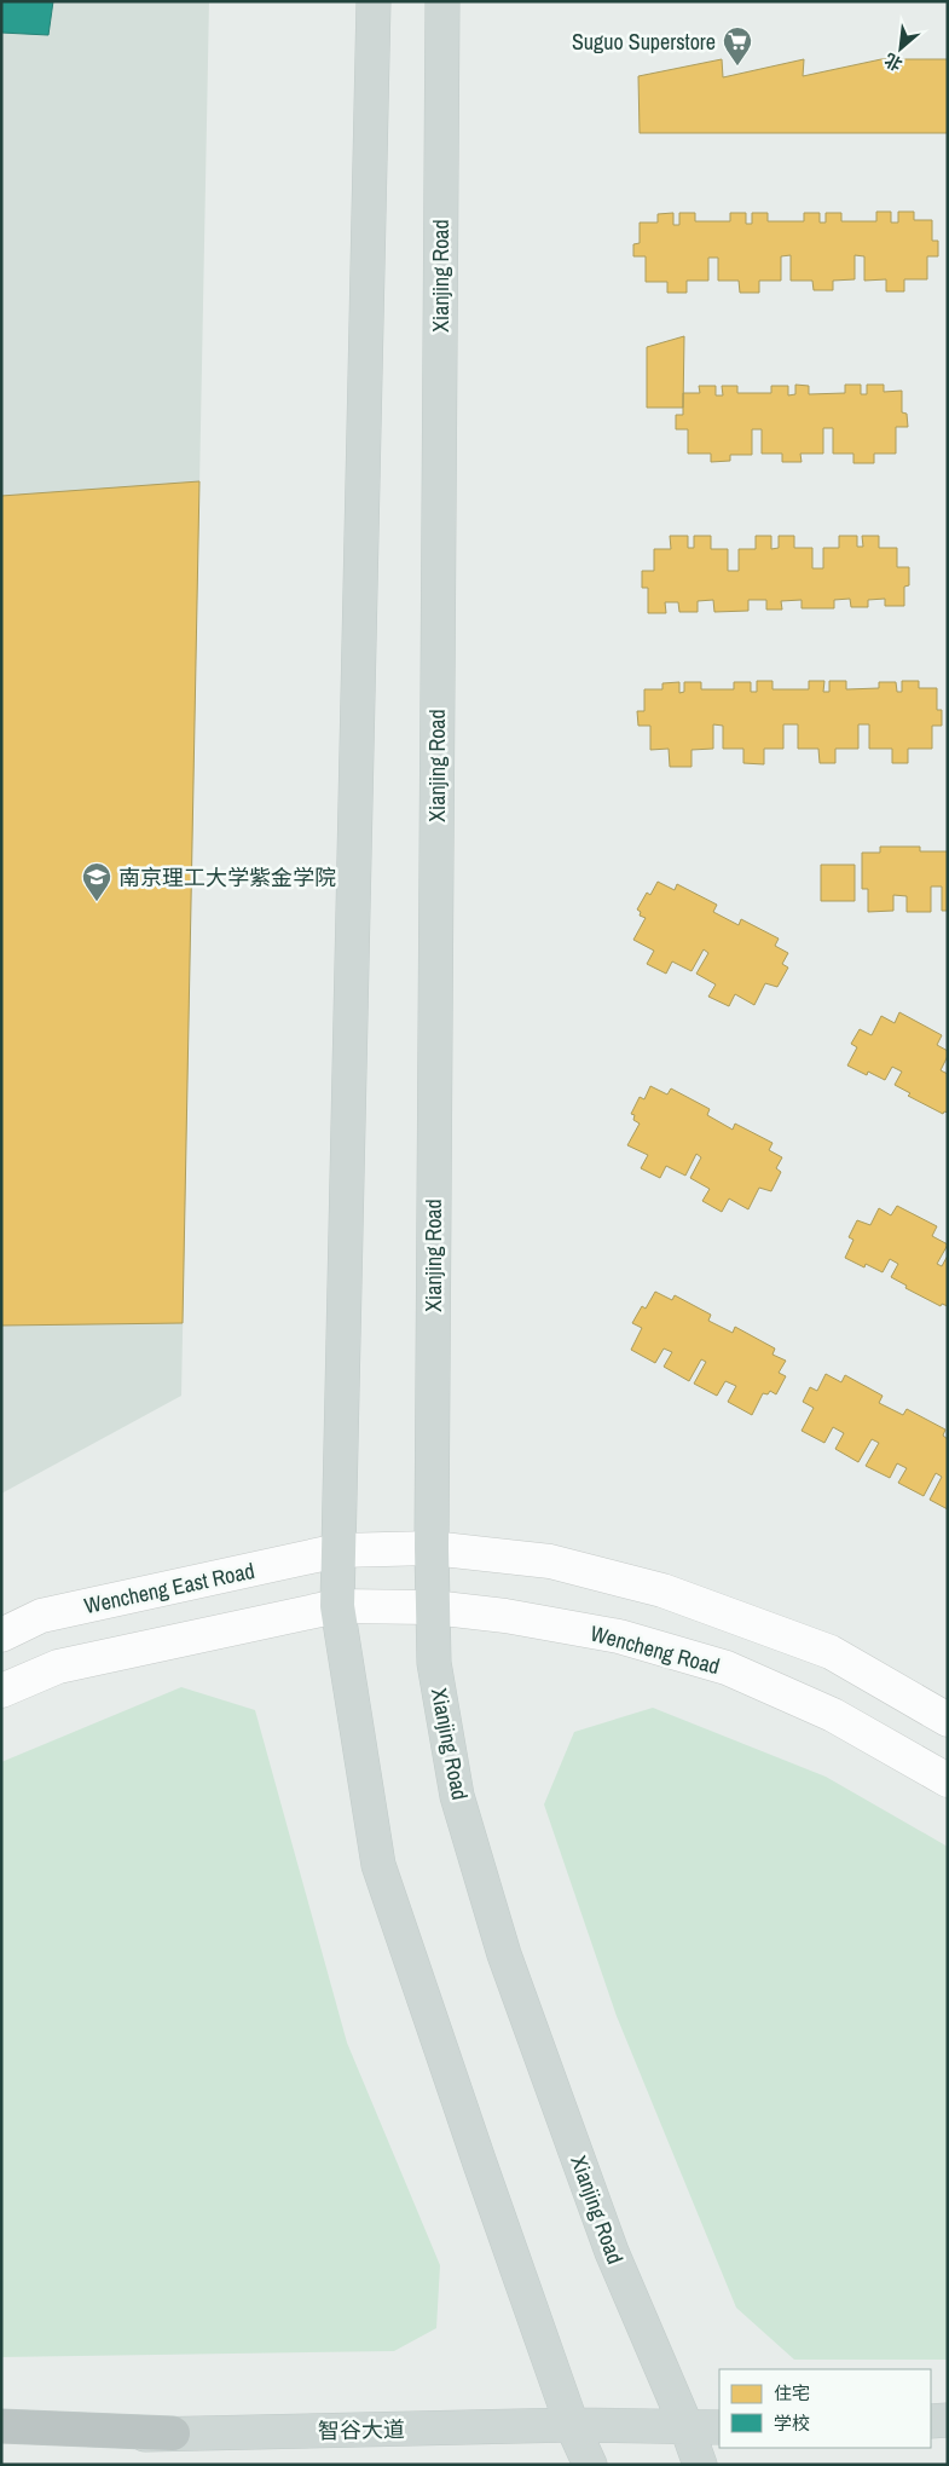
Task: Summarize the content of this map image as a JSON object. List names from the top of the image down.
{
  "streets": {
    "main road": ["Xianjing Road", "智谷大道"],
    "street": ["Wencheng East Road", "Wencheng Road"]
  },
  "crossings": [
    ["Xianjing Road", "Wencheng Road"],
    ["Xianjing Road", "智谷大道"]
  ],
  "places": {
    "supermarket": ["Suguo Superstore"],
    "school or university": ["南京理工大学紫金学院"]
  },
  "legend": ["住宅", "学校"],
  "north": "bottom left"
}
